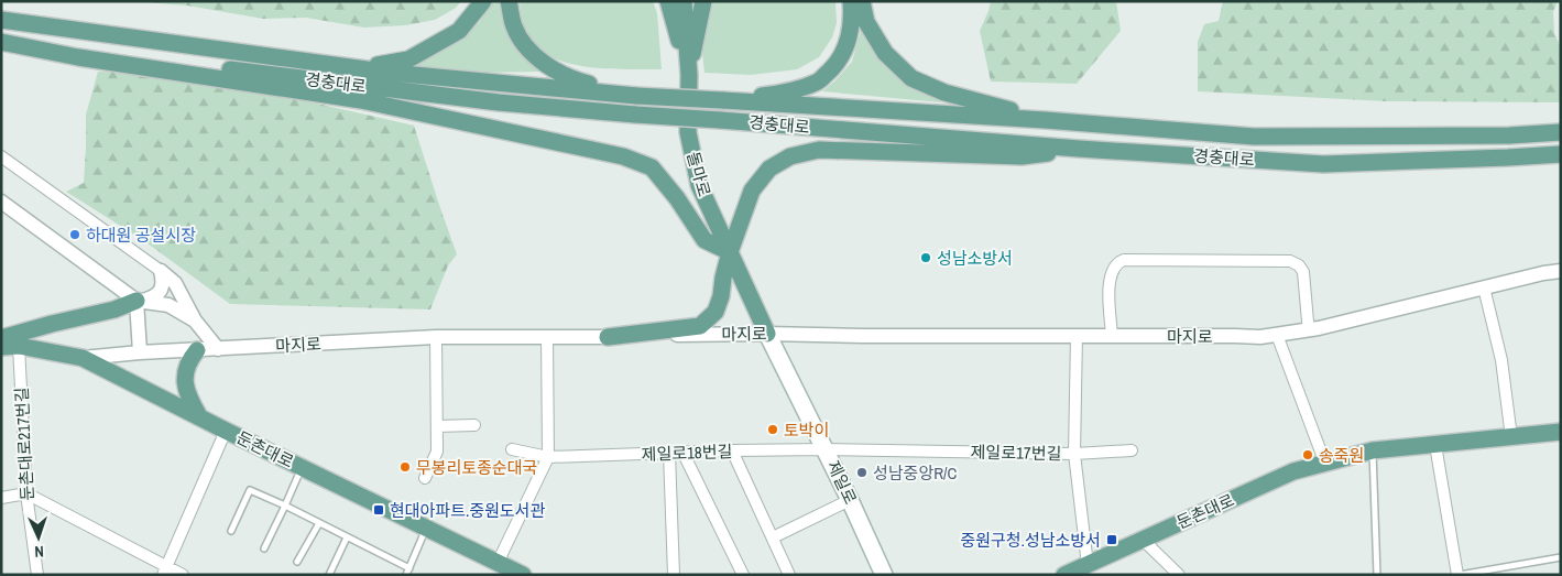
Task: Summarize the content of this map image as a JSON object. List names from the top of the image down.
{
  "streets": {
    "main road": [
      "경충대로",
      "돌마로",
      "둔촌대로",
      "제일로"
    ],
    "street": [
      "마지로",
      "둔촌대로217번길",
      "제일로18번길",
      "제일로17번길"
    ]
  },
  "crossings": [
    ["돌마로", "마지로"],
    ["돌마로", "제일로"],
    ["마지로", "둔촌대로"],
    ["마지로", "제일로"],
    ["둔촌대로217번길", "둔촌대로"],
    ["제일로18번길", "제일로17번길"],
    ["제일로18번길", "제일로"],
    ["제일로17번길", "제일로"]
  ],
  "places": {
    "other": [
      "하대원 공설시장",
      "성남소방서",
      "토박이",
      "송죽원",
      "무봉리토종순대국",
      "성남중앙R/C"
    ],
    "transit": ["현대아파트.중원도서관", "중원구청.성남소방서"]
  },
  "north": "bottom"
}
